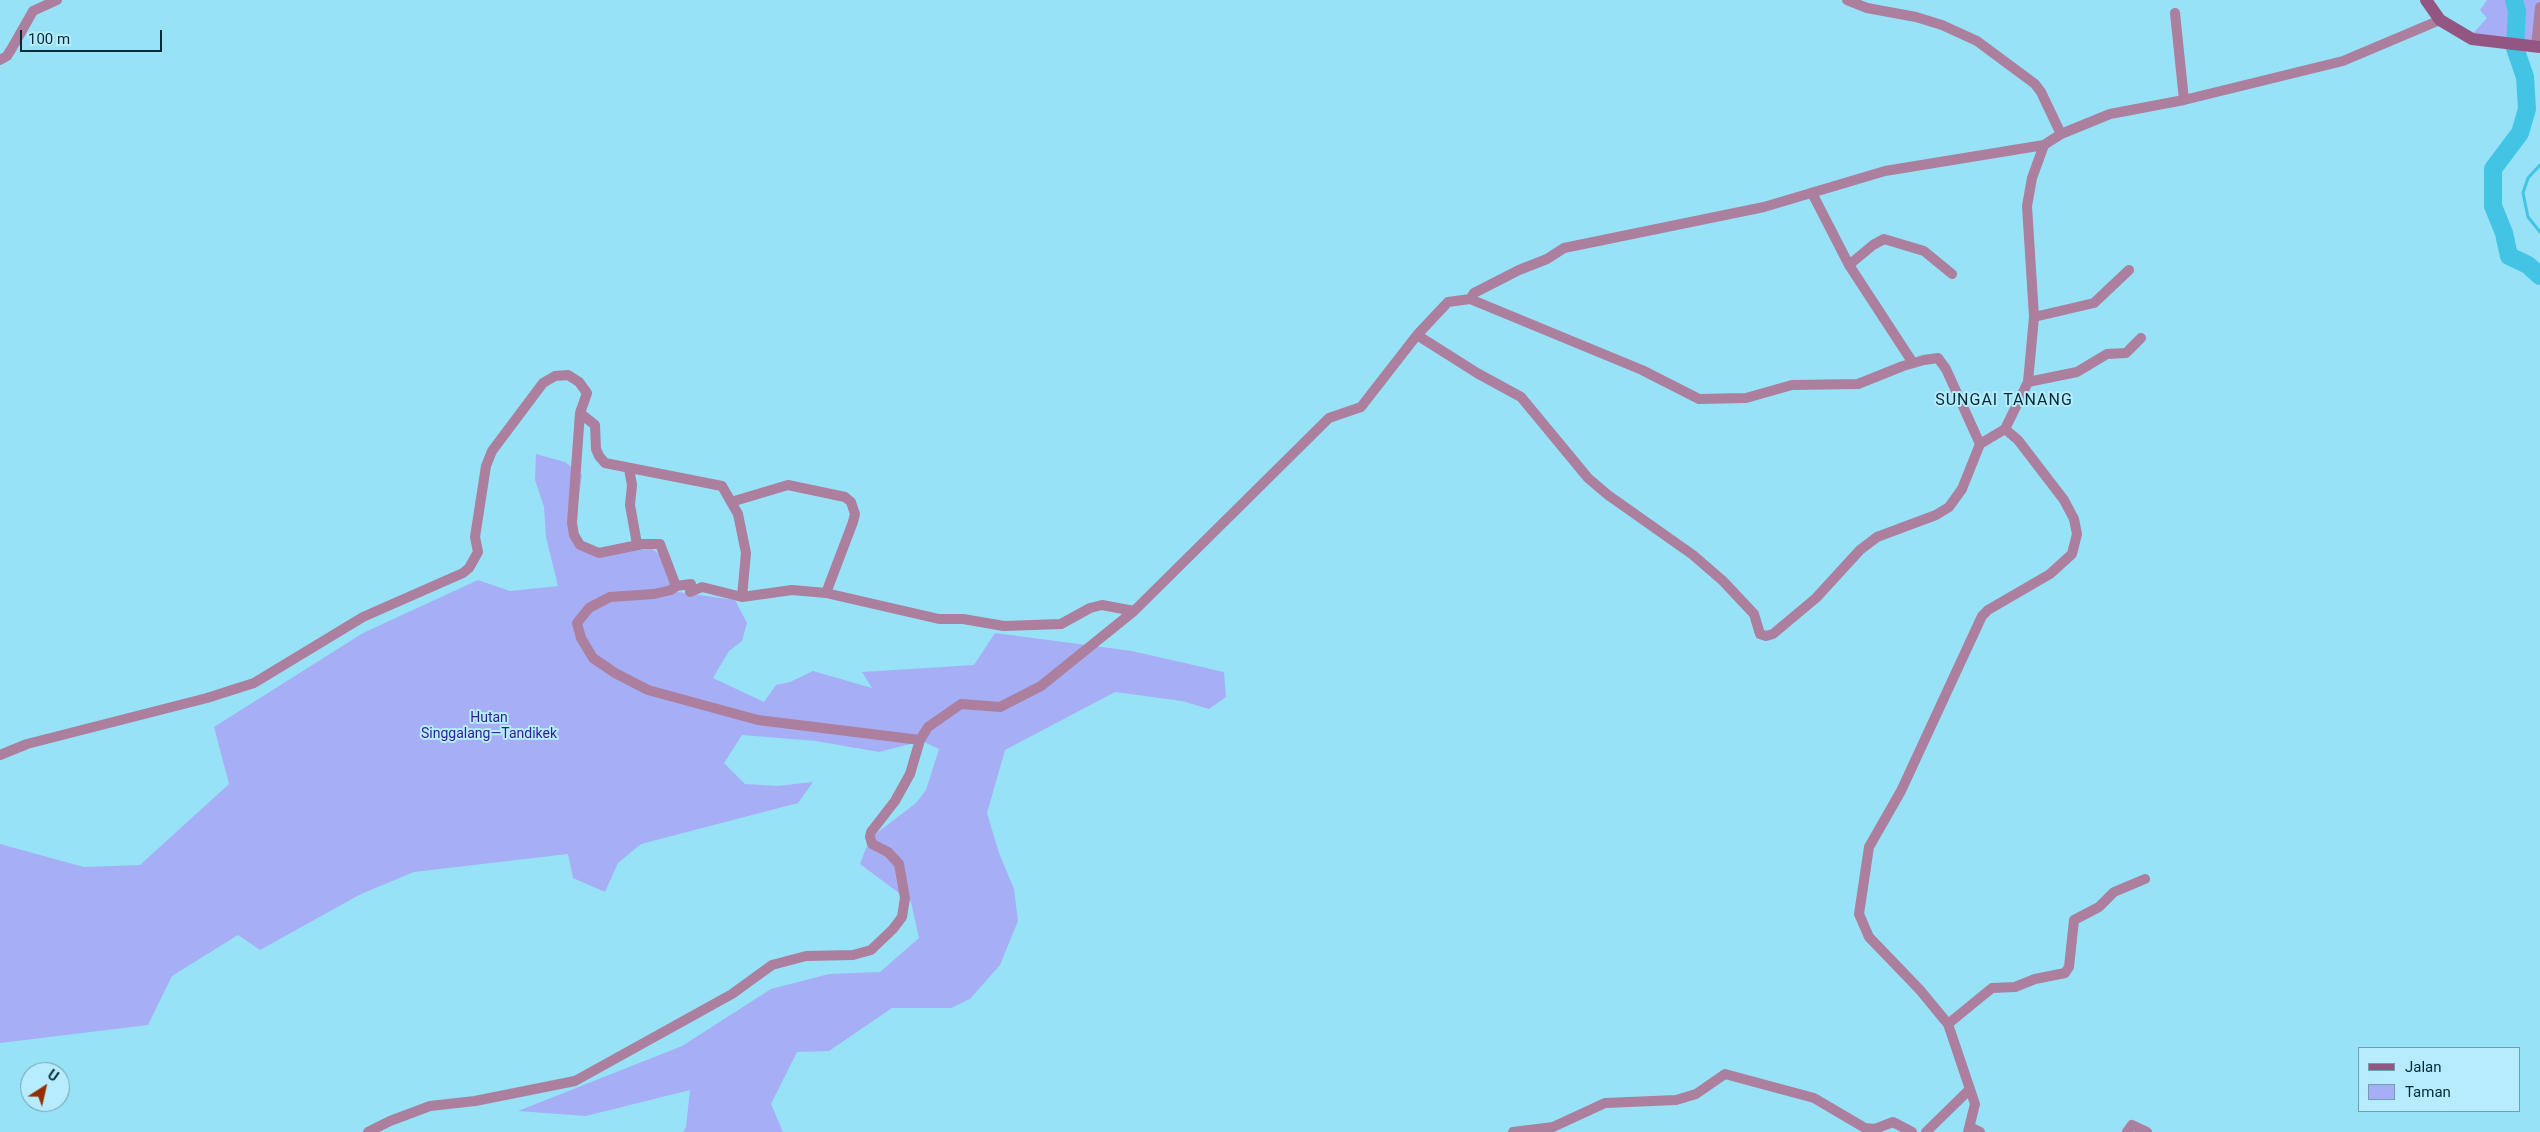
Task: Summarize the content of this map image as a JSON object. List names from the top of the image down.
{
  "districts": ["SUNGAI TANANG"],
  "parks": ["Hutan Singgalang—Tandikek"],
  "legend": ["Jalan", "Taman"],
  "scale_bar": "100 m",
  "north": "top right"
}
